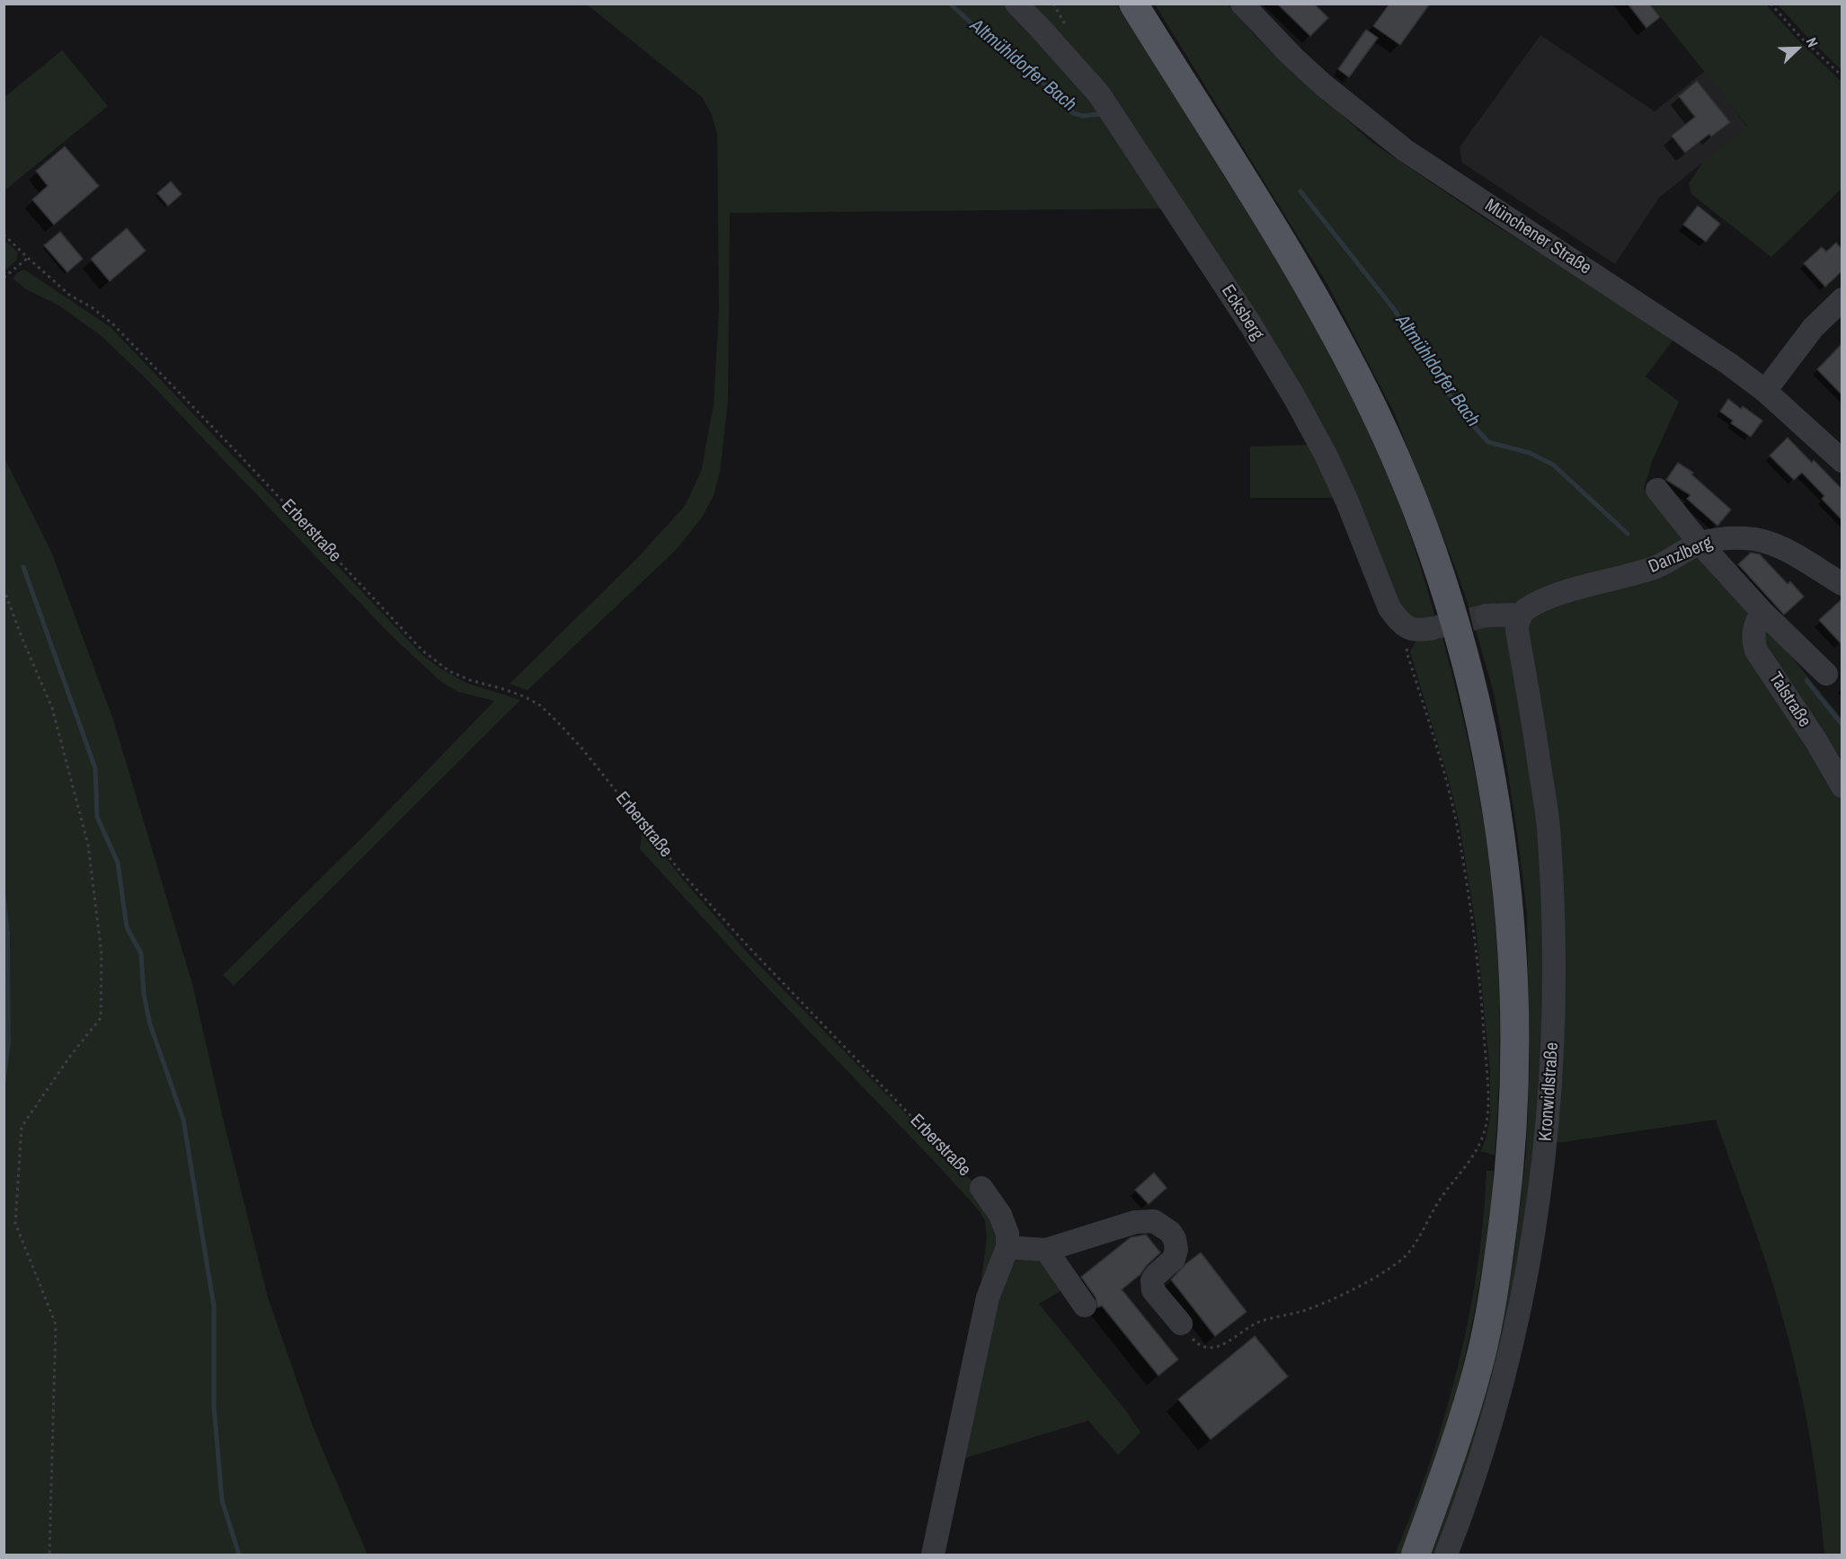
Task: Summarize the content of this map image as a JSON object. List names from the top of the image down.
{
  "streets": {
    "street": [
      "Münchener Straße",
      "Ecksberg",
      "Erberstraße",
      "Danzlberg",
      "Talstraße",
      "Kronwidlstraße"
    ]
  },
  "crossings": [
    ["Danzlberg", "Kronwidlstraße"]
  ],
  "water": ["Altmühldorfer Bach"],
  "north": "top right"
}
